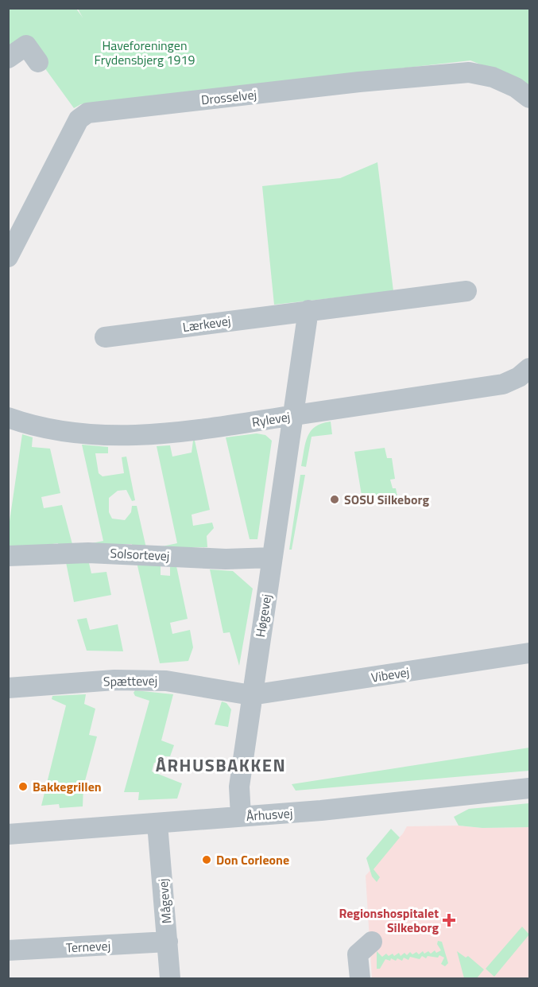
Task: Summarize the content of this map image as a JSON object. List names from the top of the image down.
{
  "streets": {
    "street": [
      "Drosselvej",
      "Lærkevej",
      "Rylevej",
      "Solsortevej",
      "Høgevej",
      "Vibevej",
      "Spættevej",
      "Århusvej",
      "Mågevej",
      "Ternevej"
    ]
  },
  "crossings": [
    ["Rylevej", "Høgevej"],
    ["Solsortevej", "Høgevej"],
    ["Høgevej", "Vibevej"],
    ["Høgevej", "Spættevej"],
    ["Høgevej", "Århusvej"],
    ["Vibevej", "Spættevej"],
    ["Århusvej", "Mågevej"],
    ["Mågevej", "Ternevej"]
  ],
  "districts": ["ÅRHUSBAKKEN"],
  "parks": ["Haveforeningen Frydensbjerg 1919"],
  "places": {
    "other": ["SOSU Silkeborg", "Bakkegrillen", "Don Corleone"],
    "health": ["Regionshospitalet Silkeborg"]
  }
}
